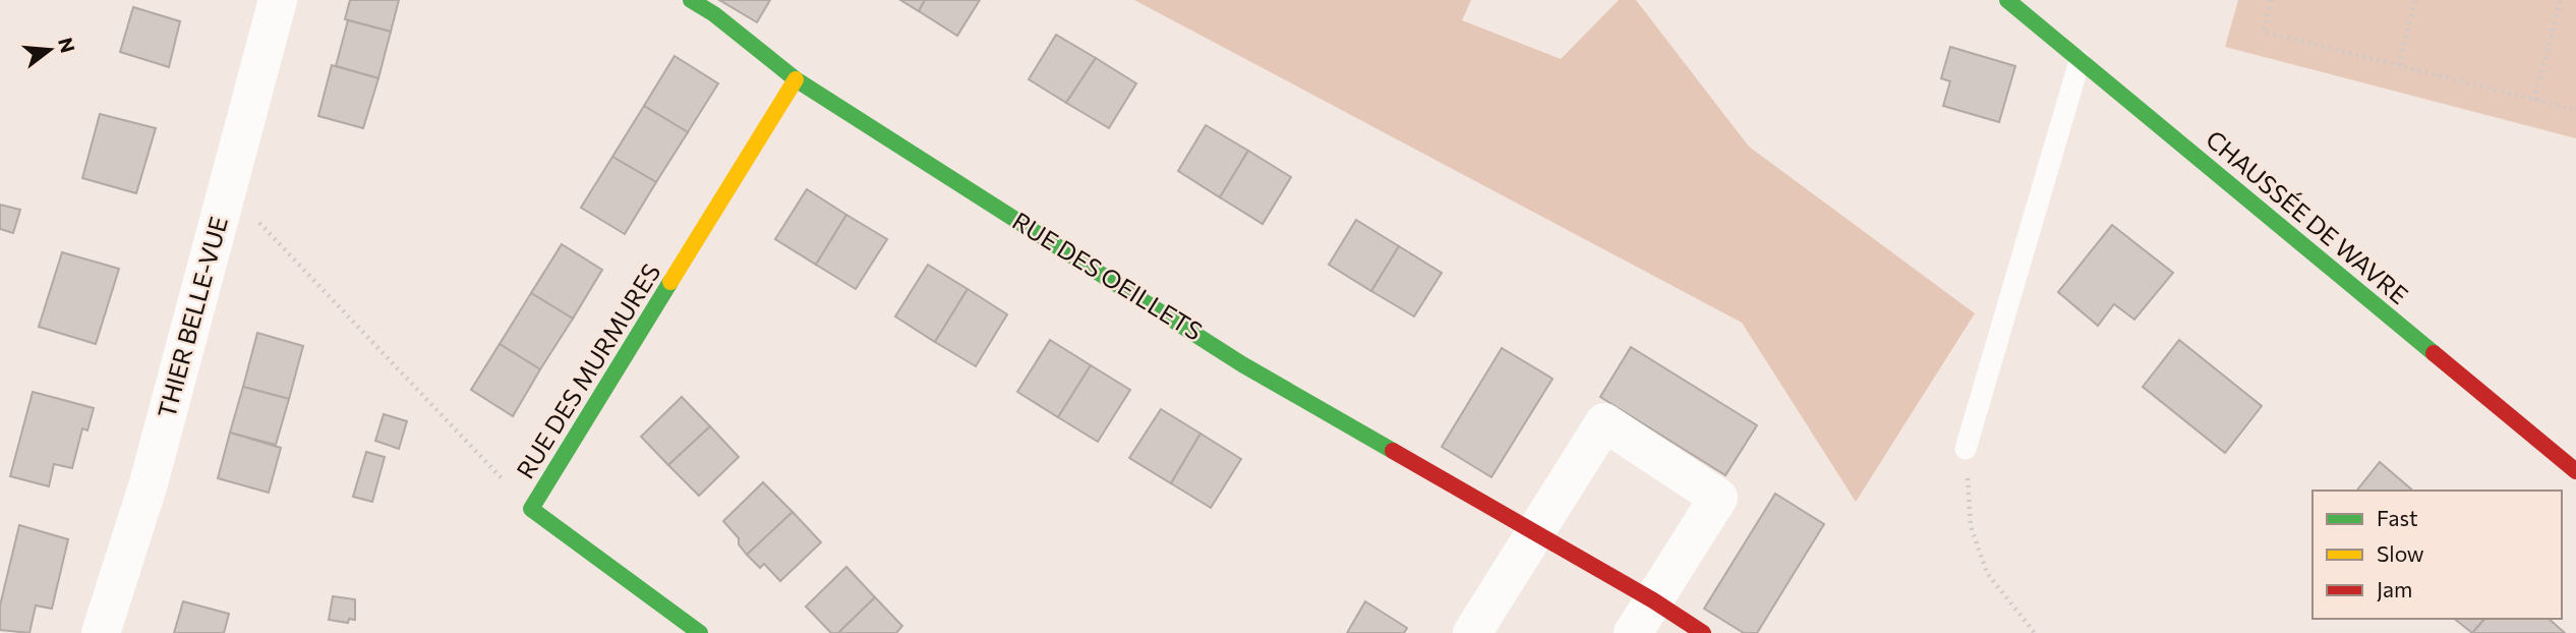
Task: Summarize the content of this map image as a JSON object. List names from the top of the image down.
{
  "streets": {
    "street": [
      "CHAUSSÉE DE WAVRE",
      "RUE DES OEILLETS",
      "THIER BELLE-VUE",
      "RUE DES MURMURES"
    ]
  },
  "crossings": [
    ["RUE DES OEILLETS", "RUE DES MURMURES"]
  ],
  "legend": ["Fast", "Slow", "Jam"],
  "north": "right"
}
